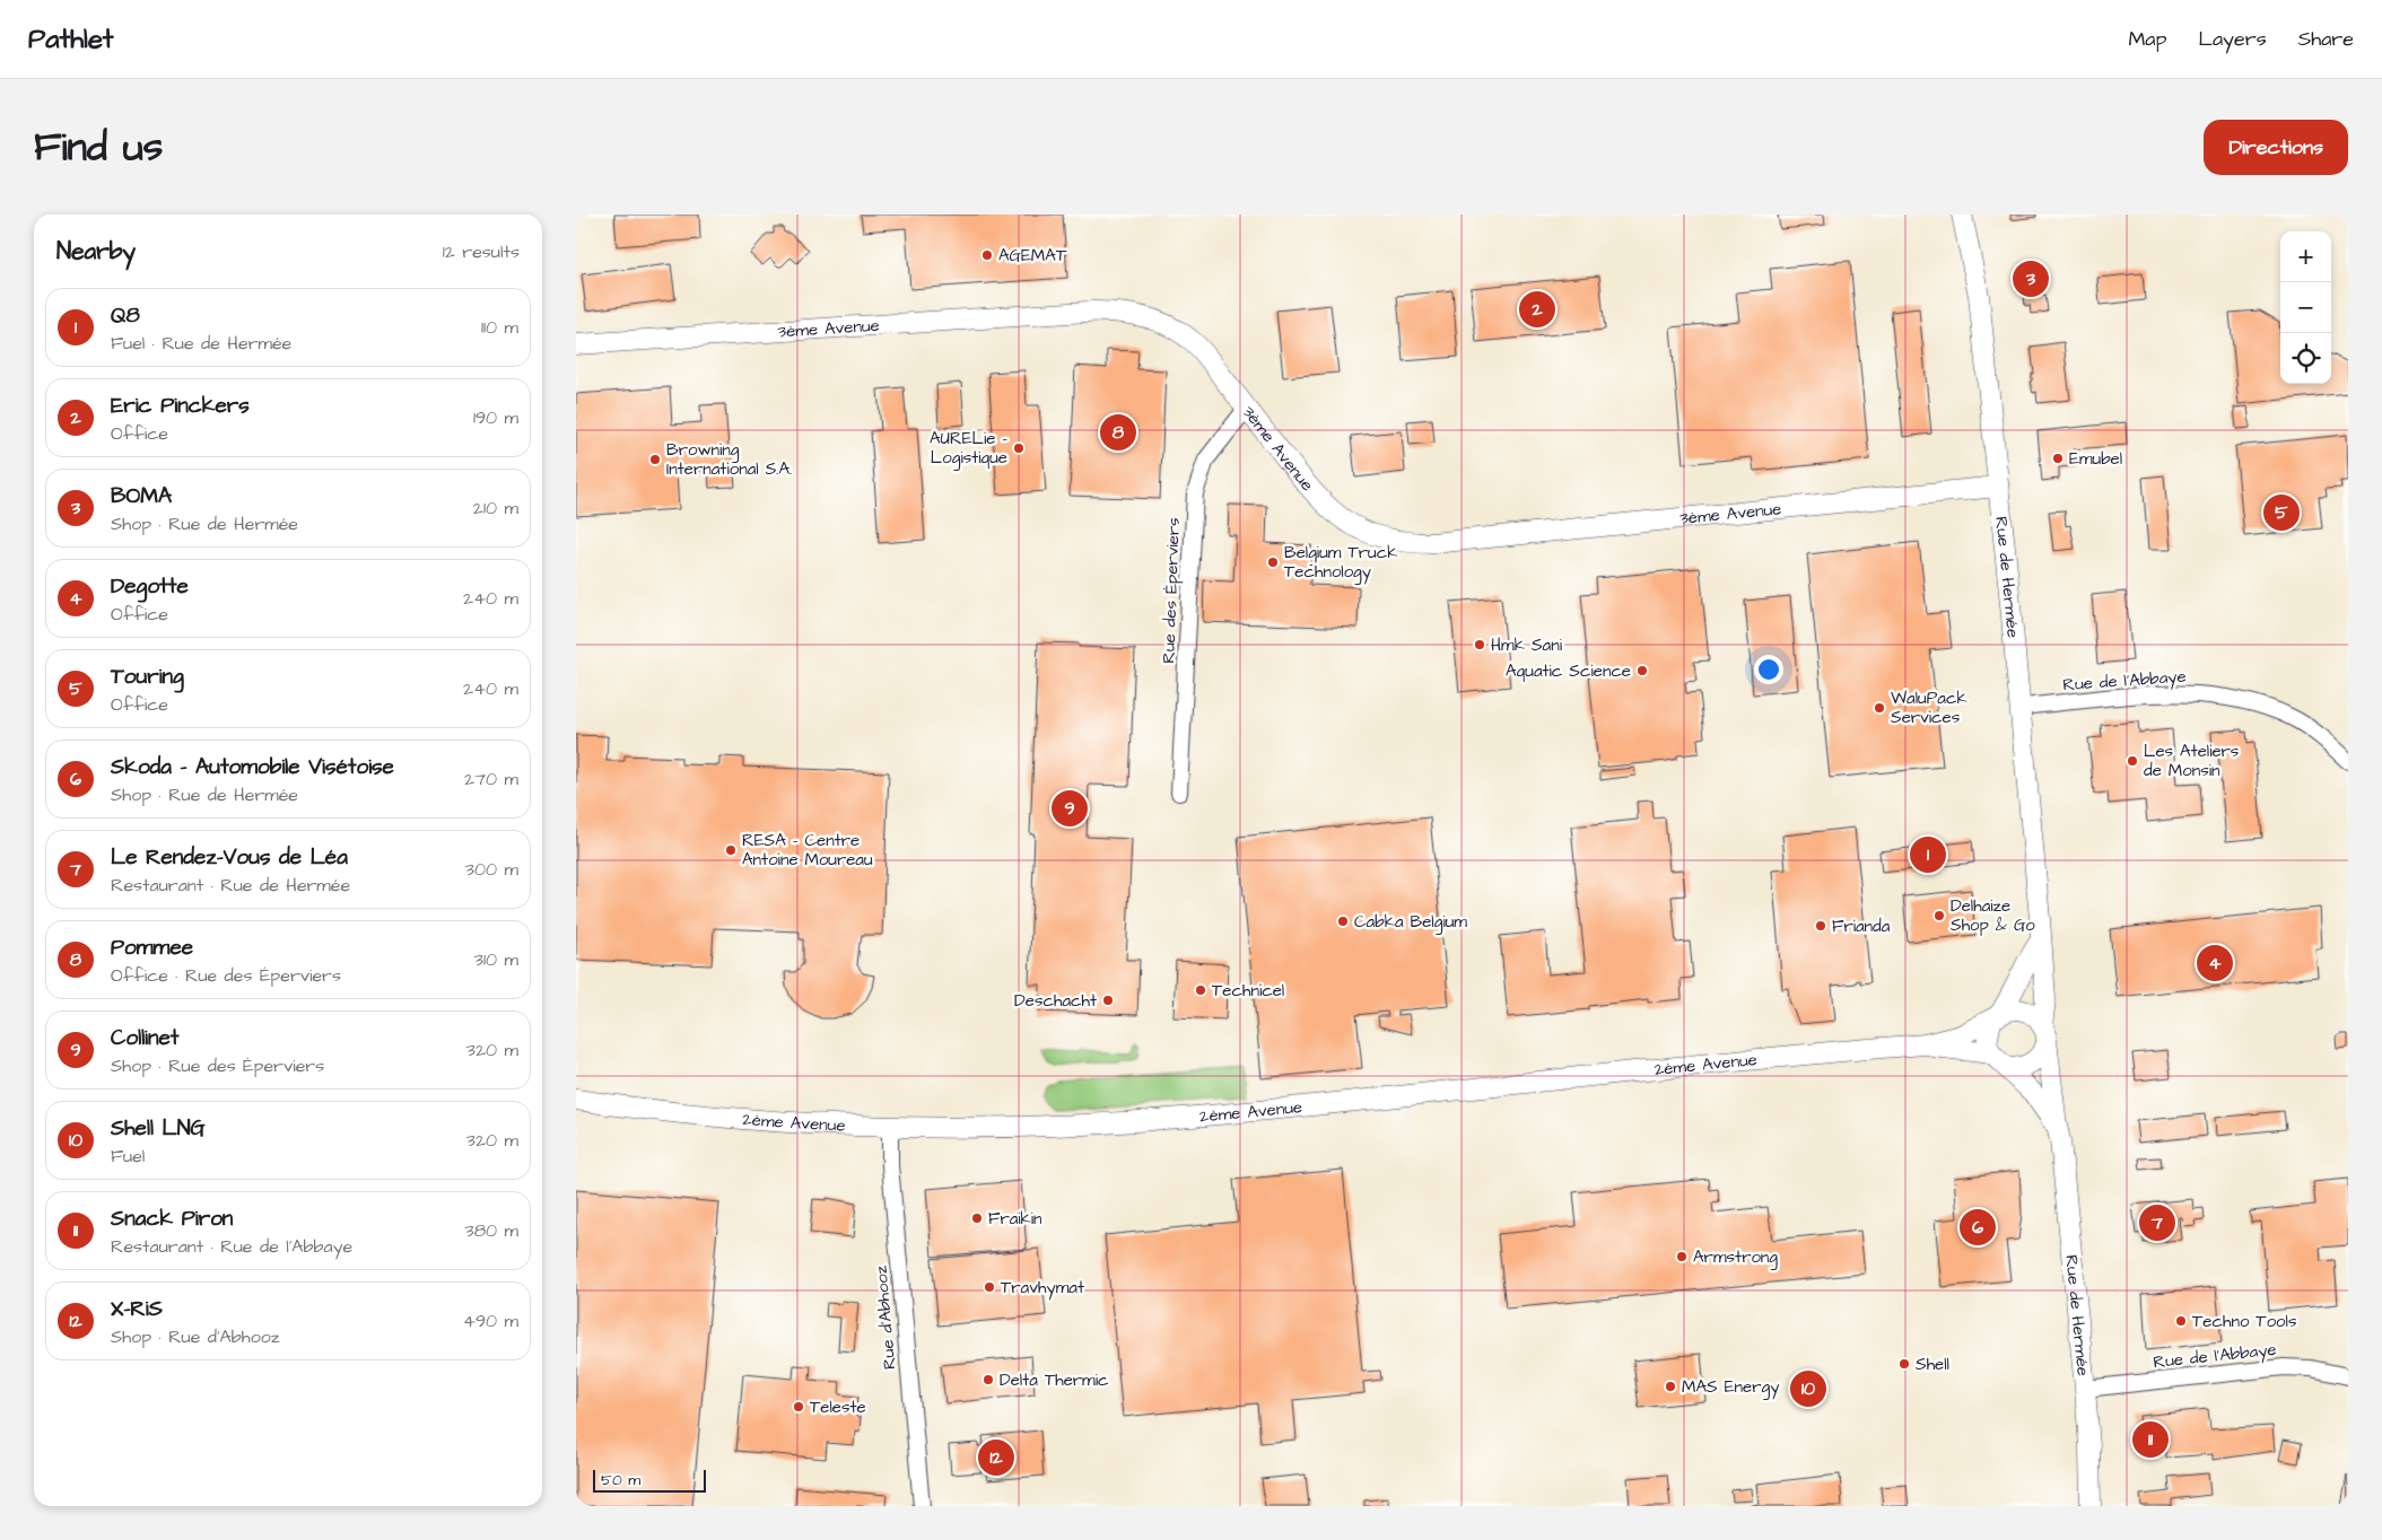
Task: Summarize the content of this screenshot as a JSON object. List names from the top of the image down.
{
  "streets": {
    "street": [
      "3ème Avenue",
      "Rue de Hermée",
      "Rue des Éperviers",
      "Rue de l'Abbaye",
      "2ème Avenue",
      "Rue d'Abhooz"
    ]
  },
  "crossings": [
    ["3ème Avenue", "Rue de Hermée"],
    ["3ème Avenue", "Rue des Éperviers"],
    ["Rue de Hermée", "Rue de l'Abbaye"],
    ["Rue de Hermée", "2ème Avenue"],
    ["2ème Avenue", "Rue d'Abhooz"]
  ],
  "places": [
    "AGEMAT",
    "AURELie - Logistique",
    "Emubel",
    "Browning International S.A.",
    "Belgium Truck Technology",
    "Hmk Sani",
    "Aquatic Science",
    "WaluPack Services",
    "Les Ateliers de Monsin",
    "RESA - Centre Antoine Moureau",
    "Delhaize Shop & Go",
    "Cabka Belgium",
    "Frianda",
    "Technicel",
    "Deschacht",
    "Fraikin",
    "Armstrong",
    "Travhymat",
    "Techno Tools",
    "Shell",
    "Delta Thermic",
    "MAS Energy",
    "Teleste"
  ],
  "scale_bar": "50 m",
  "page": {
    "header": "Pathlet",
    "nav": ["Map", "Layers", "Share"],
    "title": "Find us",
    "buttons": "Directions",
    "heading": ["Nearby", "12 results"],
    "map_buttons": ["+", "−"],
    "pins": [
      "3",
      "2",
      "8",
      "5",
      "9",
      "1",
      "4",
      "7",
      "6",
      "10",
      "11",
      "12"
    ],
    "list": [
      {
        "mark": "1",
        "name": "Q8",
        "note": "Fuel · Rue de Hermée",
        "value": "110 m"
      },
      {
        "mark": "2",
        "name": "Eric Pinckers",
        "note": "Office",
        "value": "190 m"
      },
      {
        "mark": "3",
        "name": "BOMA",
        "note": "Shop · Rue de Hermée",
        "value": "210 m"
      },
      {
        "mark": "4",
        "name": "Degotte",
        "note": "Office",
        "value": "240 m"
      },
      {
        "mark": "5",
        "name": "Touring",
        "note": "Office",
        "value": "240 m"
      },
      {
        "mark": "6",
        "name": "Skoda - Automobile Visétoise",
        "note": "Shop · Rue de Hermée",
        "value": "270 m"
      },
      {
        "mark": "7",
        "name": "Le Rendez-Vous de Léa",
        "note": "Restaurant · Rue de Hermée",
        "value": "300 m"
      },
      {
        "mark": "8",
        "name": "Pommee",
        "note": "Office · Rue des Éperviers",
        "value": "310 m"
      },
      {
        "mark": "9",
        "name": "Collinet",
        "note": "Shop · Rue des Éperviers",
        "value": "320 m"
      },
      {
        "mark": "10",
        "name": "Shell LNG",
        "note": "Fuel",
        "value": "320 m"
      },
      {
        "mark": "11",
        "name": "Snack Piron",
        "note": "Restaurant · Rue de l'Abbaye",
        "value": "380 m"
      },
      {
        "mark": "12",
        "name": "X-RiS",
        "note": "Shop · Rue d'Abhooz",
        "value": "490 m"
      }
    ],
    "scale": "50 m"
  }
}
